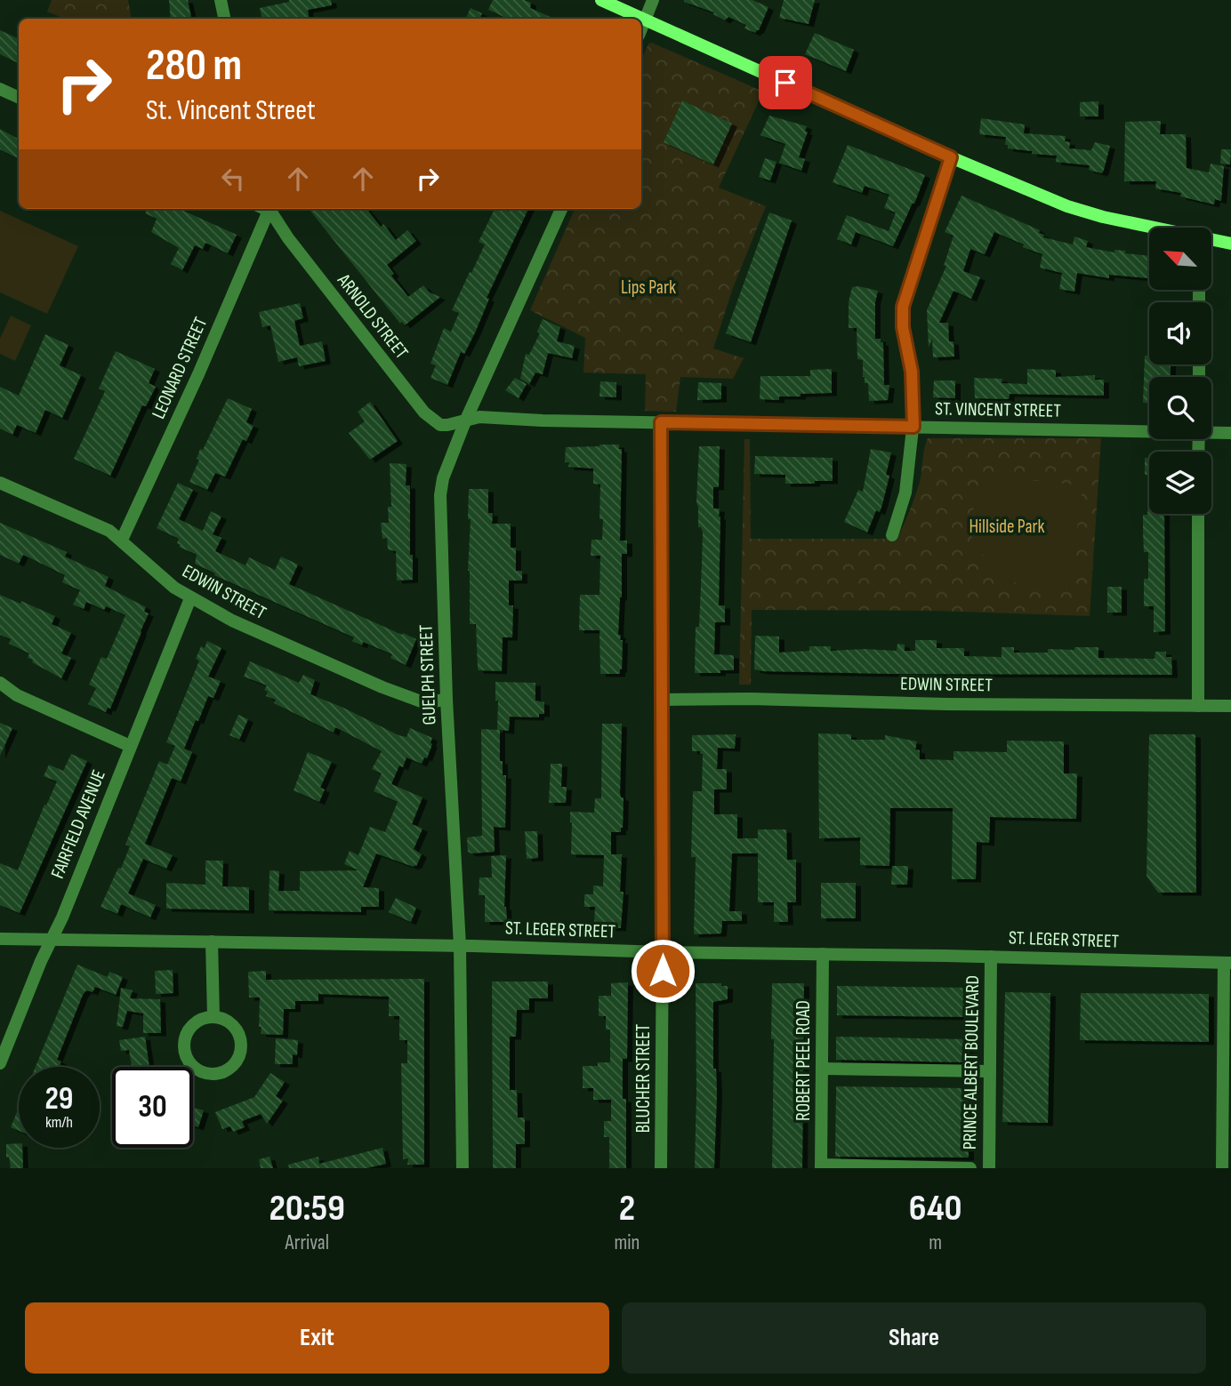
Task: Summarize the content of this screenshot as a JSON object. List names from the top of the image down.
{
  "streets": {
    "street": [
      "ARNOLD STREET",
      "LEONARD STREET",
      "ST. VINCENT STREET",
      "EDWIN STREET",
      "GUELPH STREET",
      "FAIRFIELD AVENUE",
      "ST. LEGER STREET",
      "ROBERT PEEL ROAD",
      "PRINCE ALBERT BOULEVARD",
      "BLUCHER STREET"
    ]
  },
  "crossings": [
    ["ARNOLD STREET", "ST. VINCENT STREET"],
    ["ARNOLD STREET", "GUELPH STREET"],
    ["LEONARD STREET", "EDWIN STREET"],
    ["ST. VINCENT STREET", "GUELPH STREET"],
    ["ST. VINCENT STREET", "BLUCHER STREET"],
    ["EDWIN STREET", "GUELPH STREET"],
    ["EDWIN STREET", "FAIRFIELD AVENUE"],
    ["EDWIN STREET", "BLUCHER STREET"],
    ["GUELPH STREET", "ST. LEGER STREET"],
    ["FAIRFIELD AVENUE", "ST. LEGER STREET"],
    ["ST. LEGER STREET", "ROBERT PEEL ROAD"],
    ["ST. LEGER STREET", "PRINCE ALBERT BOULEVARD"],
    ["ST. LEGER STREET", "BLUCHER STREET"]
  ],
  "parks": ["Lips Park", "Hillside Park"],
  "north": "top left",
  "page": {
    "turn": ["280 m", "St. Vincent Street"],
    "speed": "29 km/h",
    "limit": "30",
    "eta": [
      "20:59",
      "Arrival",
      "2",
      "min",
      "640",
      "m"
    ],
    "buttons": ["Exit", "Share"]
  }
}
